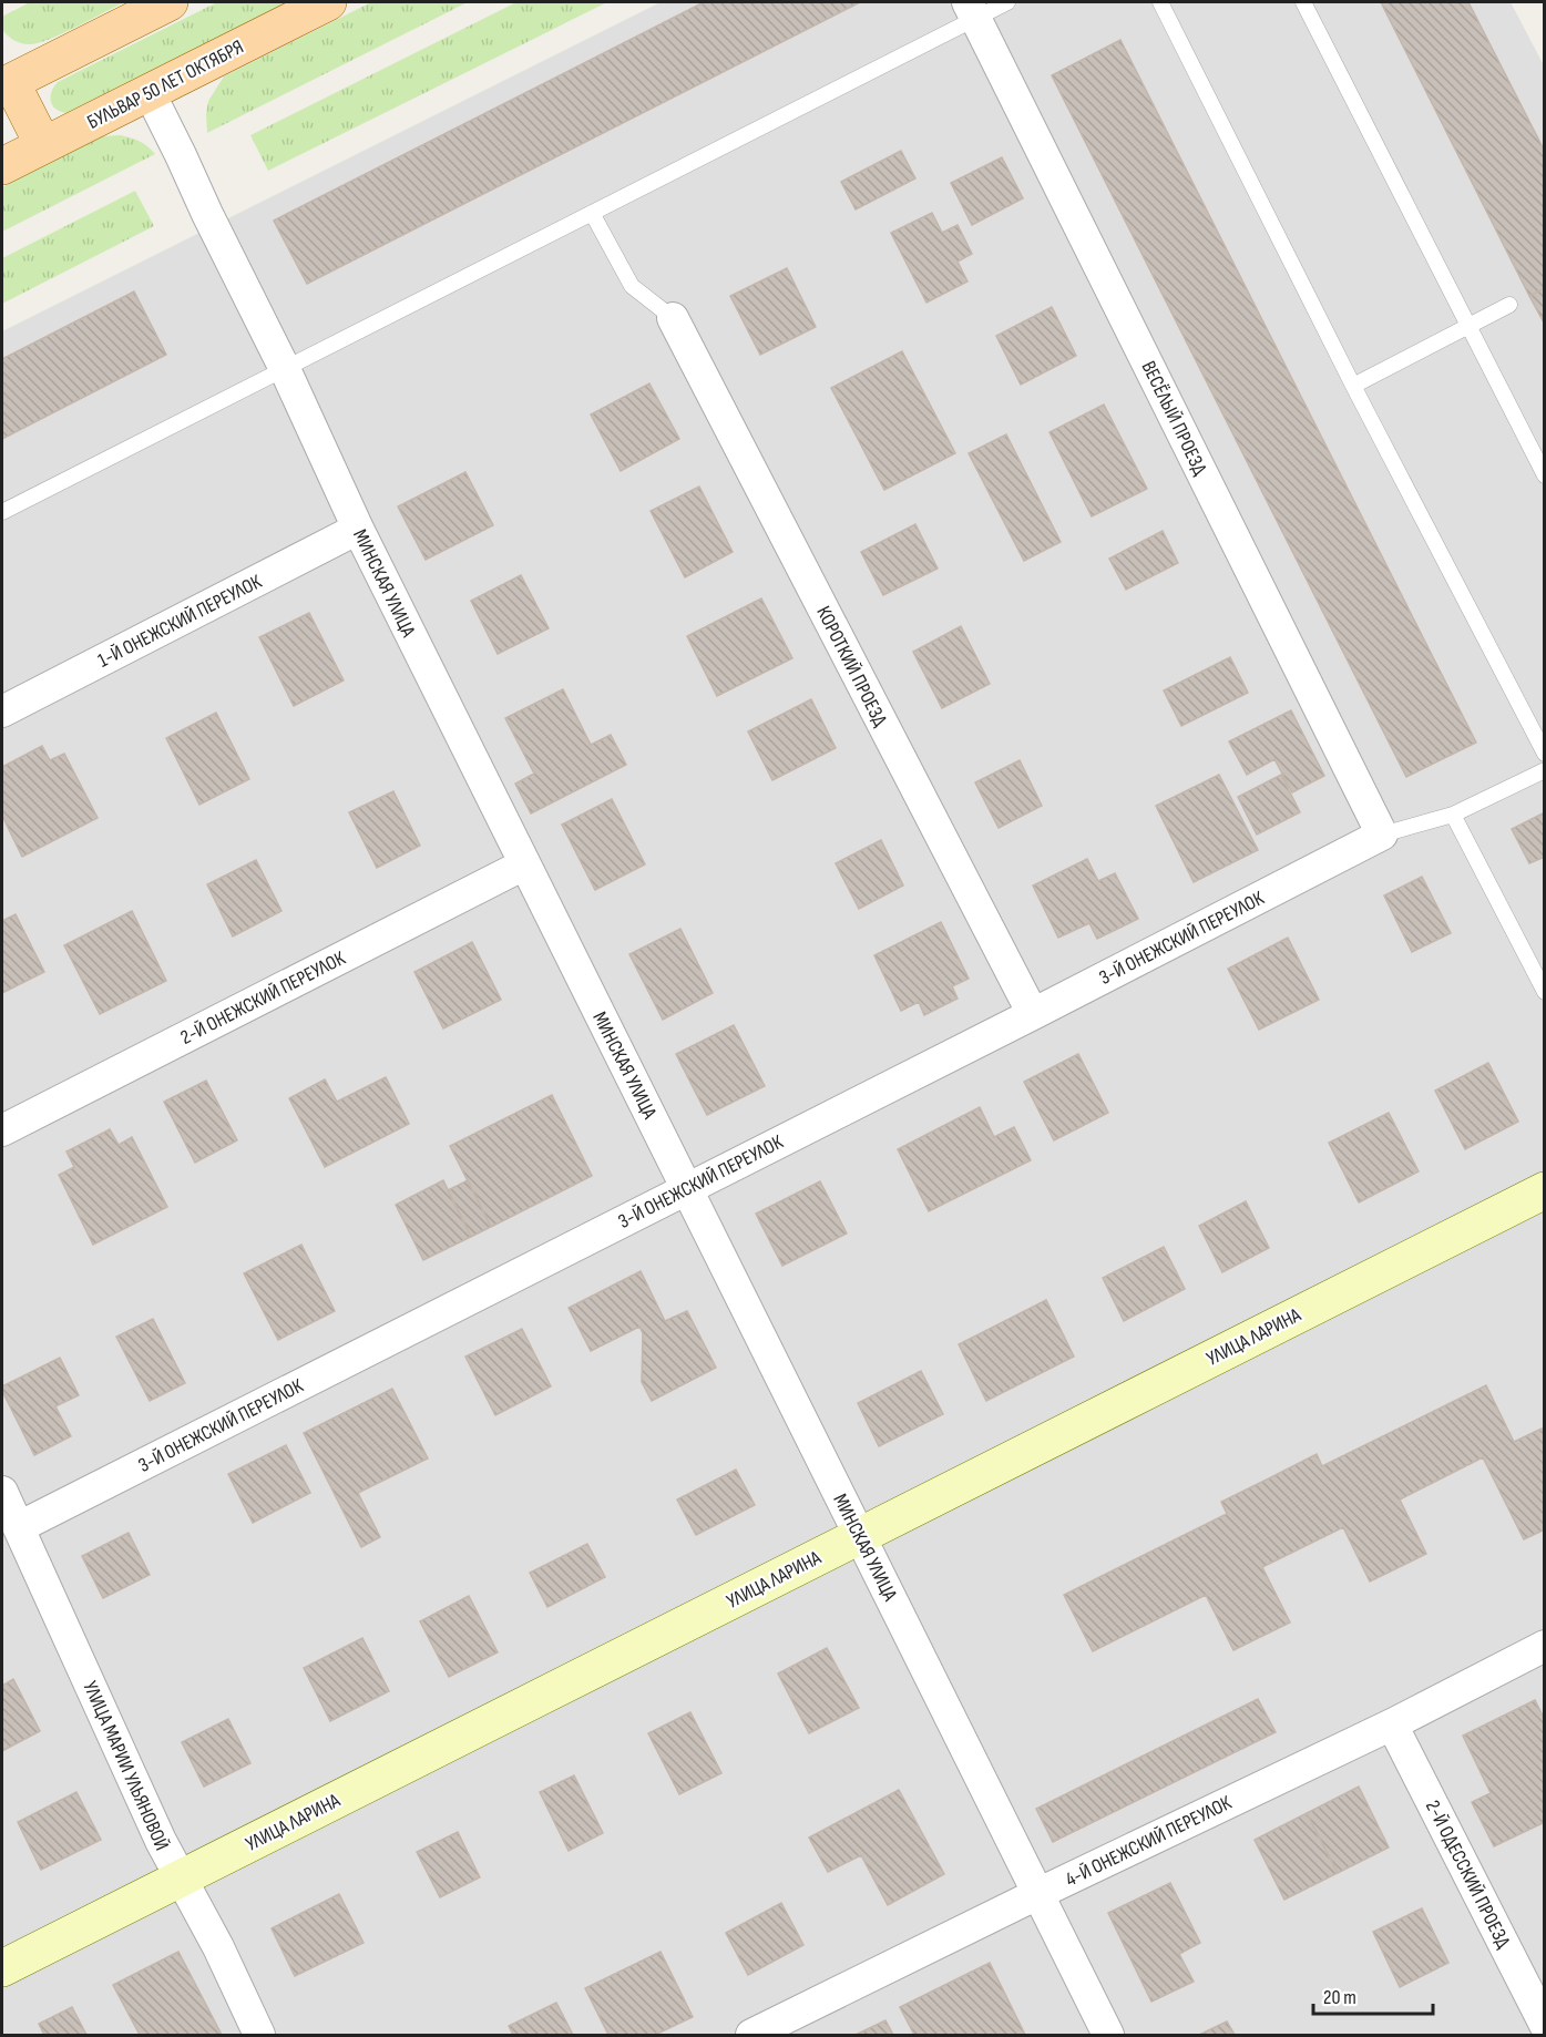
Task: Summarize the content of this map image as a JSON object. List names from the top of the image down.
{
  "streets": {
    "main road": ["БУЛЬВАР 50 ЛЕТ ОКТЯБРЯ"],
    "street": [
      "ВЕСЁЛЫЙ ПРОЕЗД",
      "МИНСКАЯ УЛИЦА",
      "1-Й ОНЕЖСКИЙ ПЕРЕУЛОК",
      "КОРОТКИЙ ПРОЕЗД",
      "3-Й ОНЕЖСКИЙ ПЕРЕУЛОК",
      "2-Й ОНЕЖСКИЙ ПЕРЕУЛОК",
      "УЛИЦА ЛАРИНА",
      "УЛИЦА МАРИИ УЛЬЯНОВОЙ",
      "4-Й ОНЕЖСКИЙ ПЕРЕУЛОК",
      "2-Й ОДЕССКИЙ ПРОЕЗД"
    ]
  },
  "crossings": [
    ["БУЛЬВАР 50 ЛЕТ ОКТЯБРЯ", "МИНСКАЯ УЛИЦА"],
    ["ВЕСЁЛЫЙ ПРОЕЗД", "3-Й ОНЕЖСКИЙ ПЕРЕУЛОК"],
    ["МИНСКАЯ УЛИЦА", "1-Й ОНЕЖСКИЙ ПЕРЕУЛОК"],
    ["МИНСКАЯ УЛИЦА", "3-Й ОНЕЖСКИЙ ПЕРЕУЛОК"],
    ["МИНСКАЯ УЛИЦА", "2-Й ОНЕЖСКИЙ ПЕРЕУЛОК"],
    ["МИНСКАЯ УЛИЦА", "УЛИЦА ЛАРИНА"],
    ["МИНСКАЯ УЛИЦА", "4-Й ОНЕЖСКИЙ ПЕРЕУЛОК"],
    ["КОРОТКИЙ ПРОЕЗД", "3-Й ОНЕЖСКИЙ ПЕРЕУЛОК"],
    ["3-Й ОНЕЖСКИЙ ПЕРЕУЛОК", "УЛИЦА МАРИИ УЛЬЯНОВОЙ"],
    ["УЛИЦА ЛАРИНА", "УЛИЦА МАРИИ УЛЬЯНОВОЙ"],
    ["4-Й ОНЕЖСКИЙ ПЕРЕУЛОК", "2-Й ОДЕССКИЙ ПРОЕЗД"]
  ],
  "scale_bar": "20 m"
}
